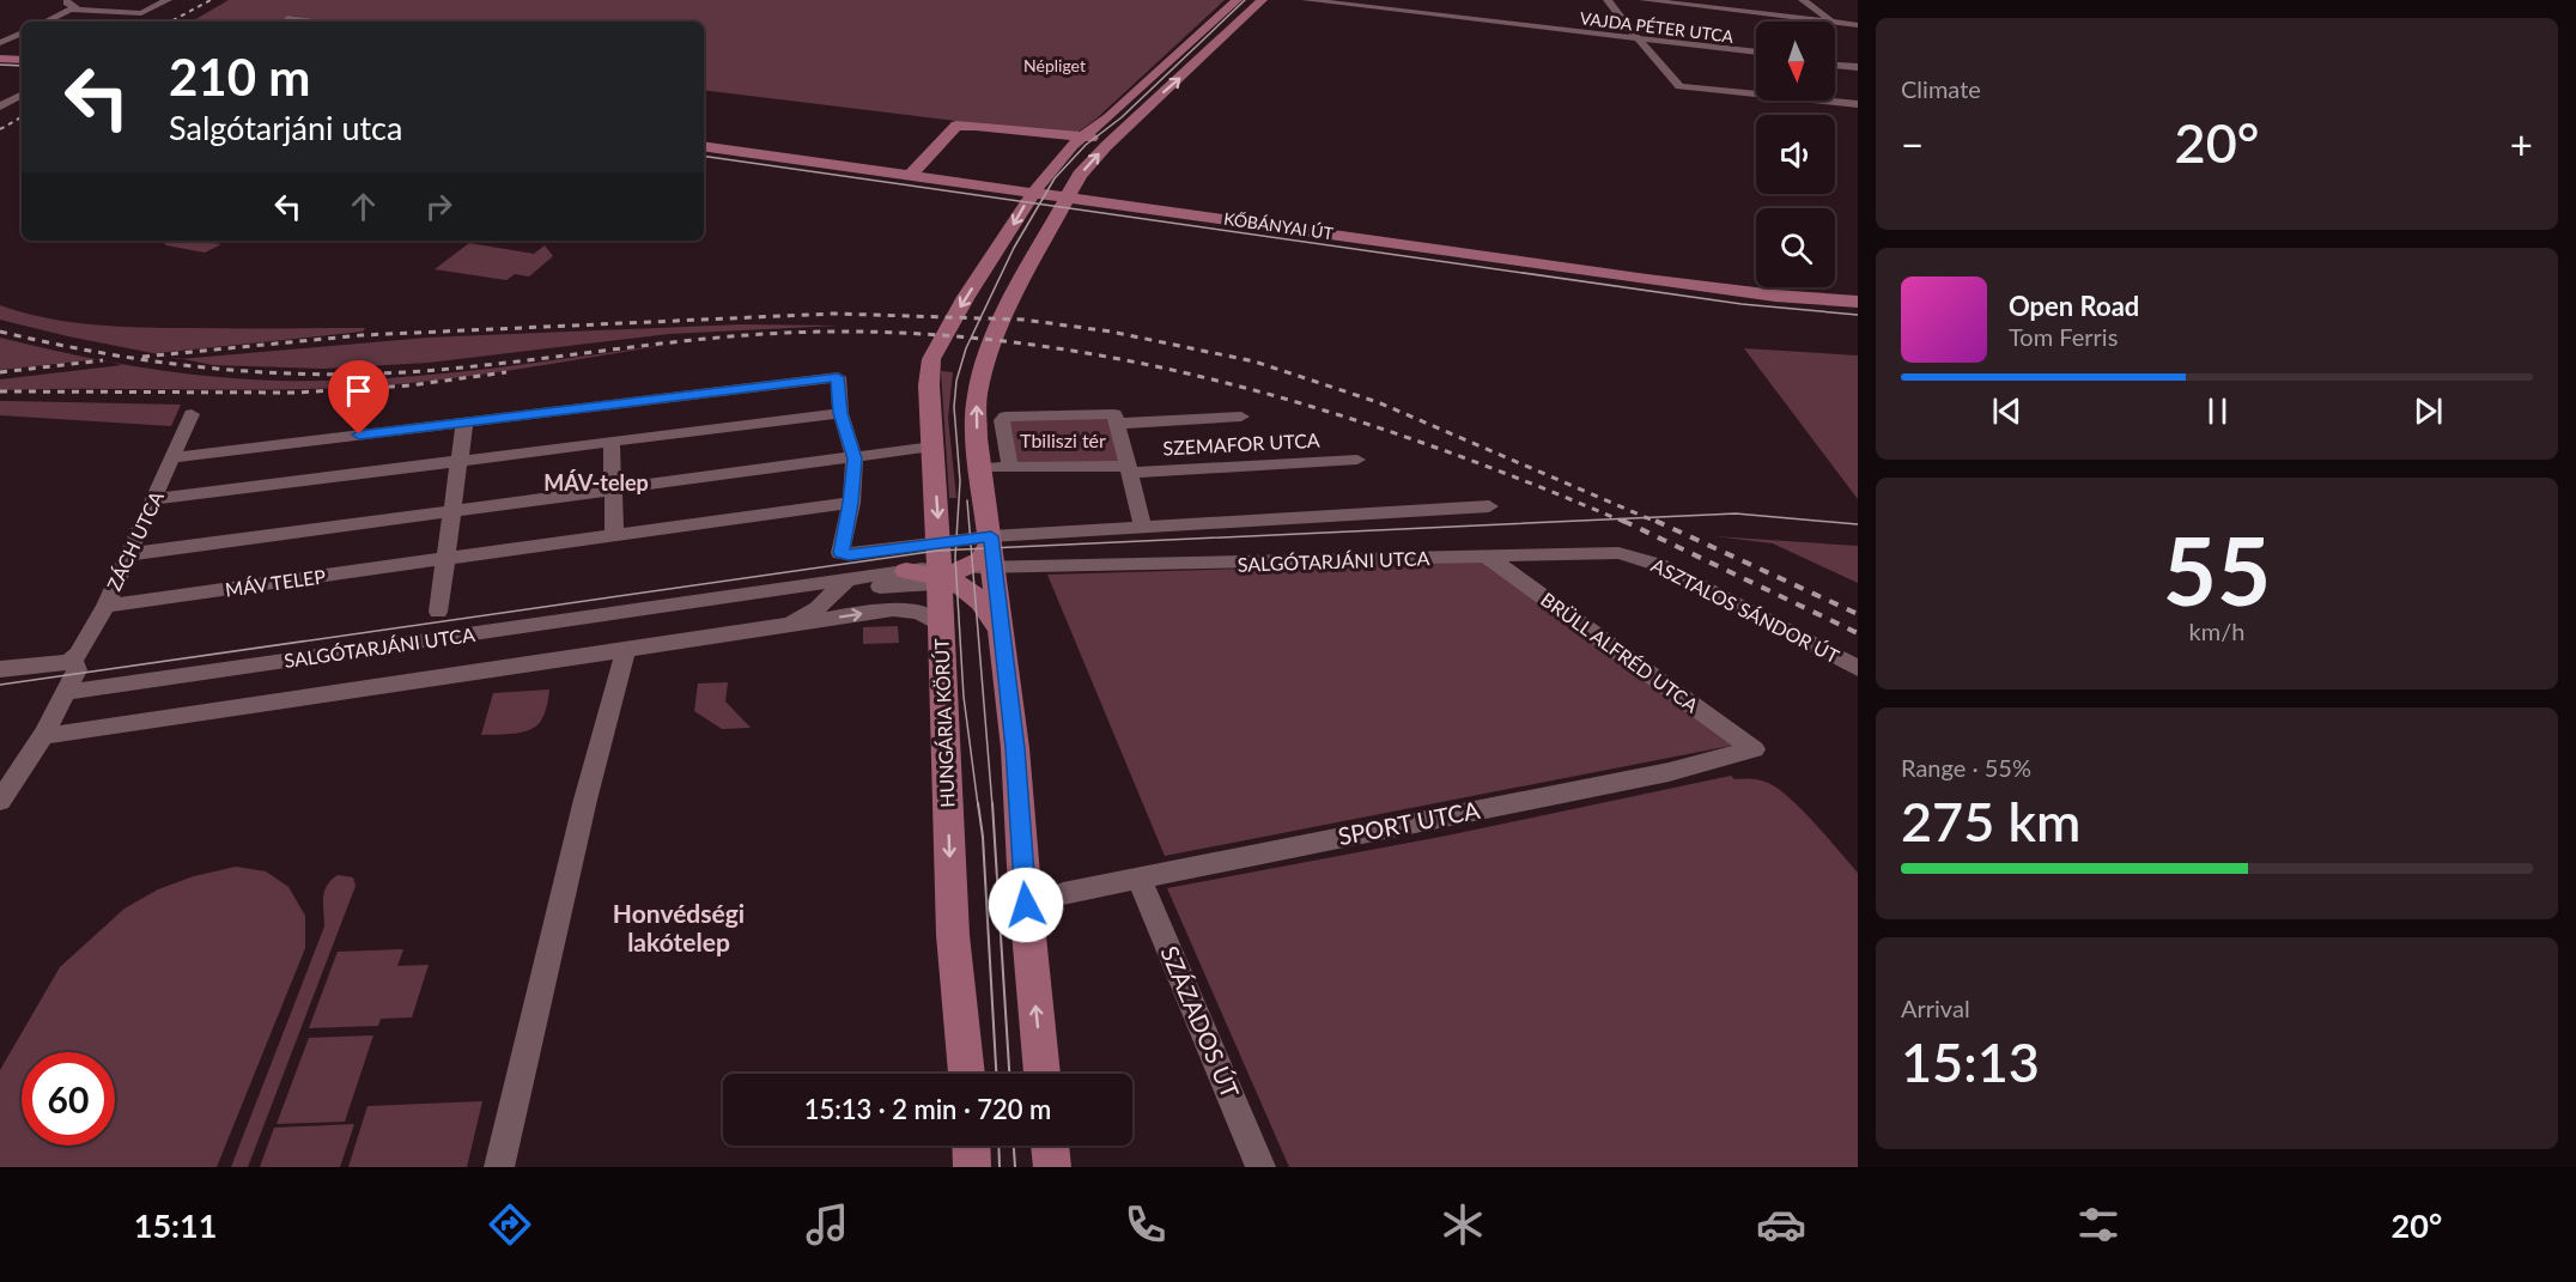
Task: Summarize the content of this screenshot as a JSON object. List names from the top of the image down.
{
  "streets": {
    "main road": ["KŐBÁNYAI ÚT", "HUNGÁRIA KÖRÚT"],
    "street": [
      "VAJDA PÉTER UTCA",
      "SZEMAFOR UTCA",
      "ZÁCH UTCA",
      "SALGÓTARJÁNI UTCA",
      "MÁV TELEP",
      "ASZTALOS SÁNDOR ÚT",
      "BRÜLL ALFRÉD UTCA",
      "SPORT UTCA",
      "SZÁZADOS ÚT"
    ]
  },
  "crossings": [
    ["KŐBÁNYAI ÚT", "HUNGÁRIA KÖRÚT"],
    ["ZÁCH UTCA", "MÁV TELEP"],
    ["SALGÓTARJÁNI UTCA", "ASZTALOS SÁNDOR ÚT"],
    ["SALGÓTARJÁNI UTCA", "BRÜLL ALFRÉD UTCA"],
    ["SALGÓTARJÁNI UTCA", "HUNGÁRIA KÖRÚT"],
    ["BRÜLL ALFRÉD UTCA", "SPORT UTCA"],
    ["SPORT UTCA", "SZÁZADOS ÚT"]
  ],
  "districts": ["MÁV-telep", "Honvédségi lakótelep"],
  "parks": ["Népliget", "Tbiliszi tér"],
  "north": "bottom",
  "page": {
    "tile": [
      "Climate",
      ["55", "km/h"],
      ["Range · 55%", "275 km"],
      ["Arrival", "15:13"]
    ],
    "turn": ["210 m", "Salgótarjáni utca"],
    "heat": ["−", "20°", "+"],
    "song": ["Open Road", "Tom Ferris"],
    "limit": "60",
    "trip": "15:13 · 2 min · 720 m",
    "tabs": ["15:11", "20°"]
  }
}
